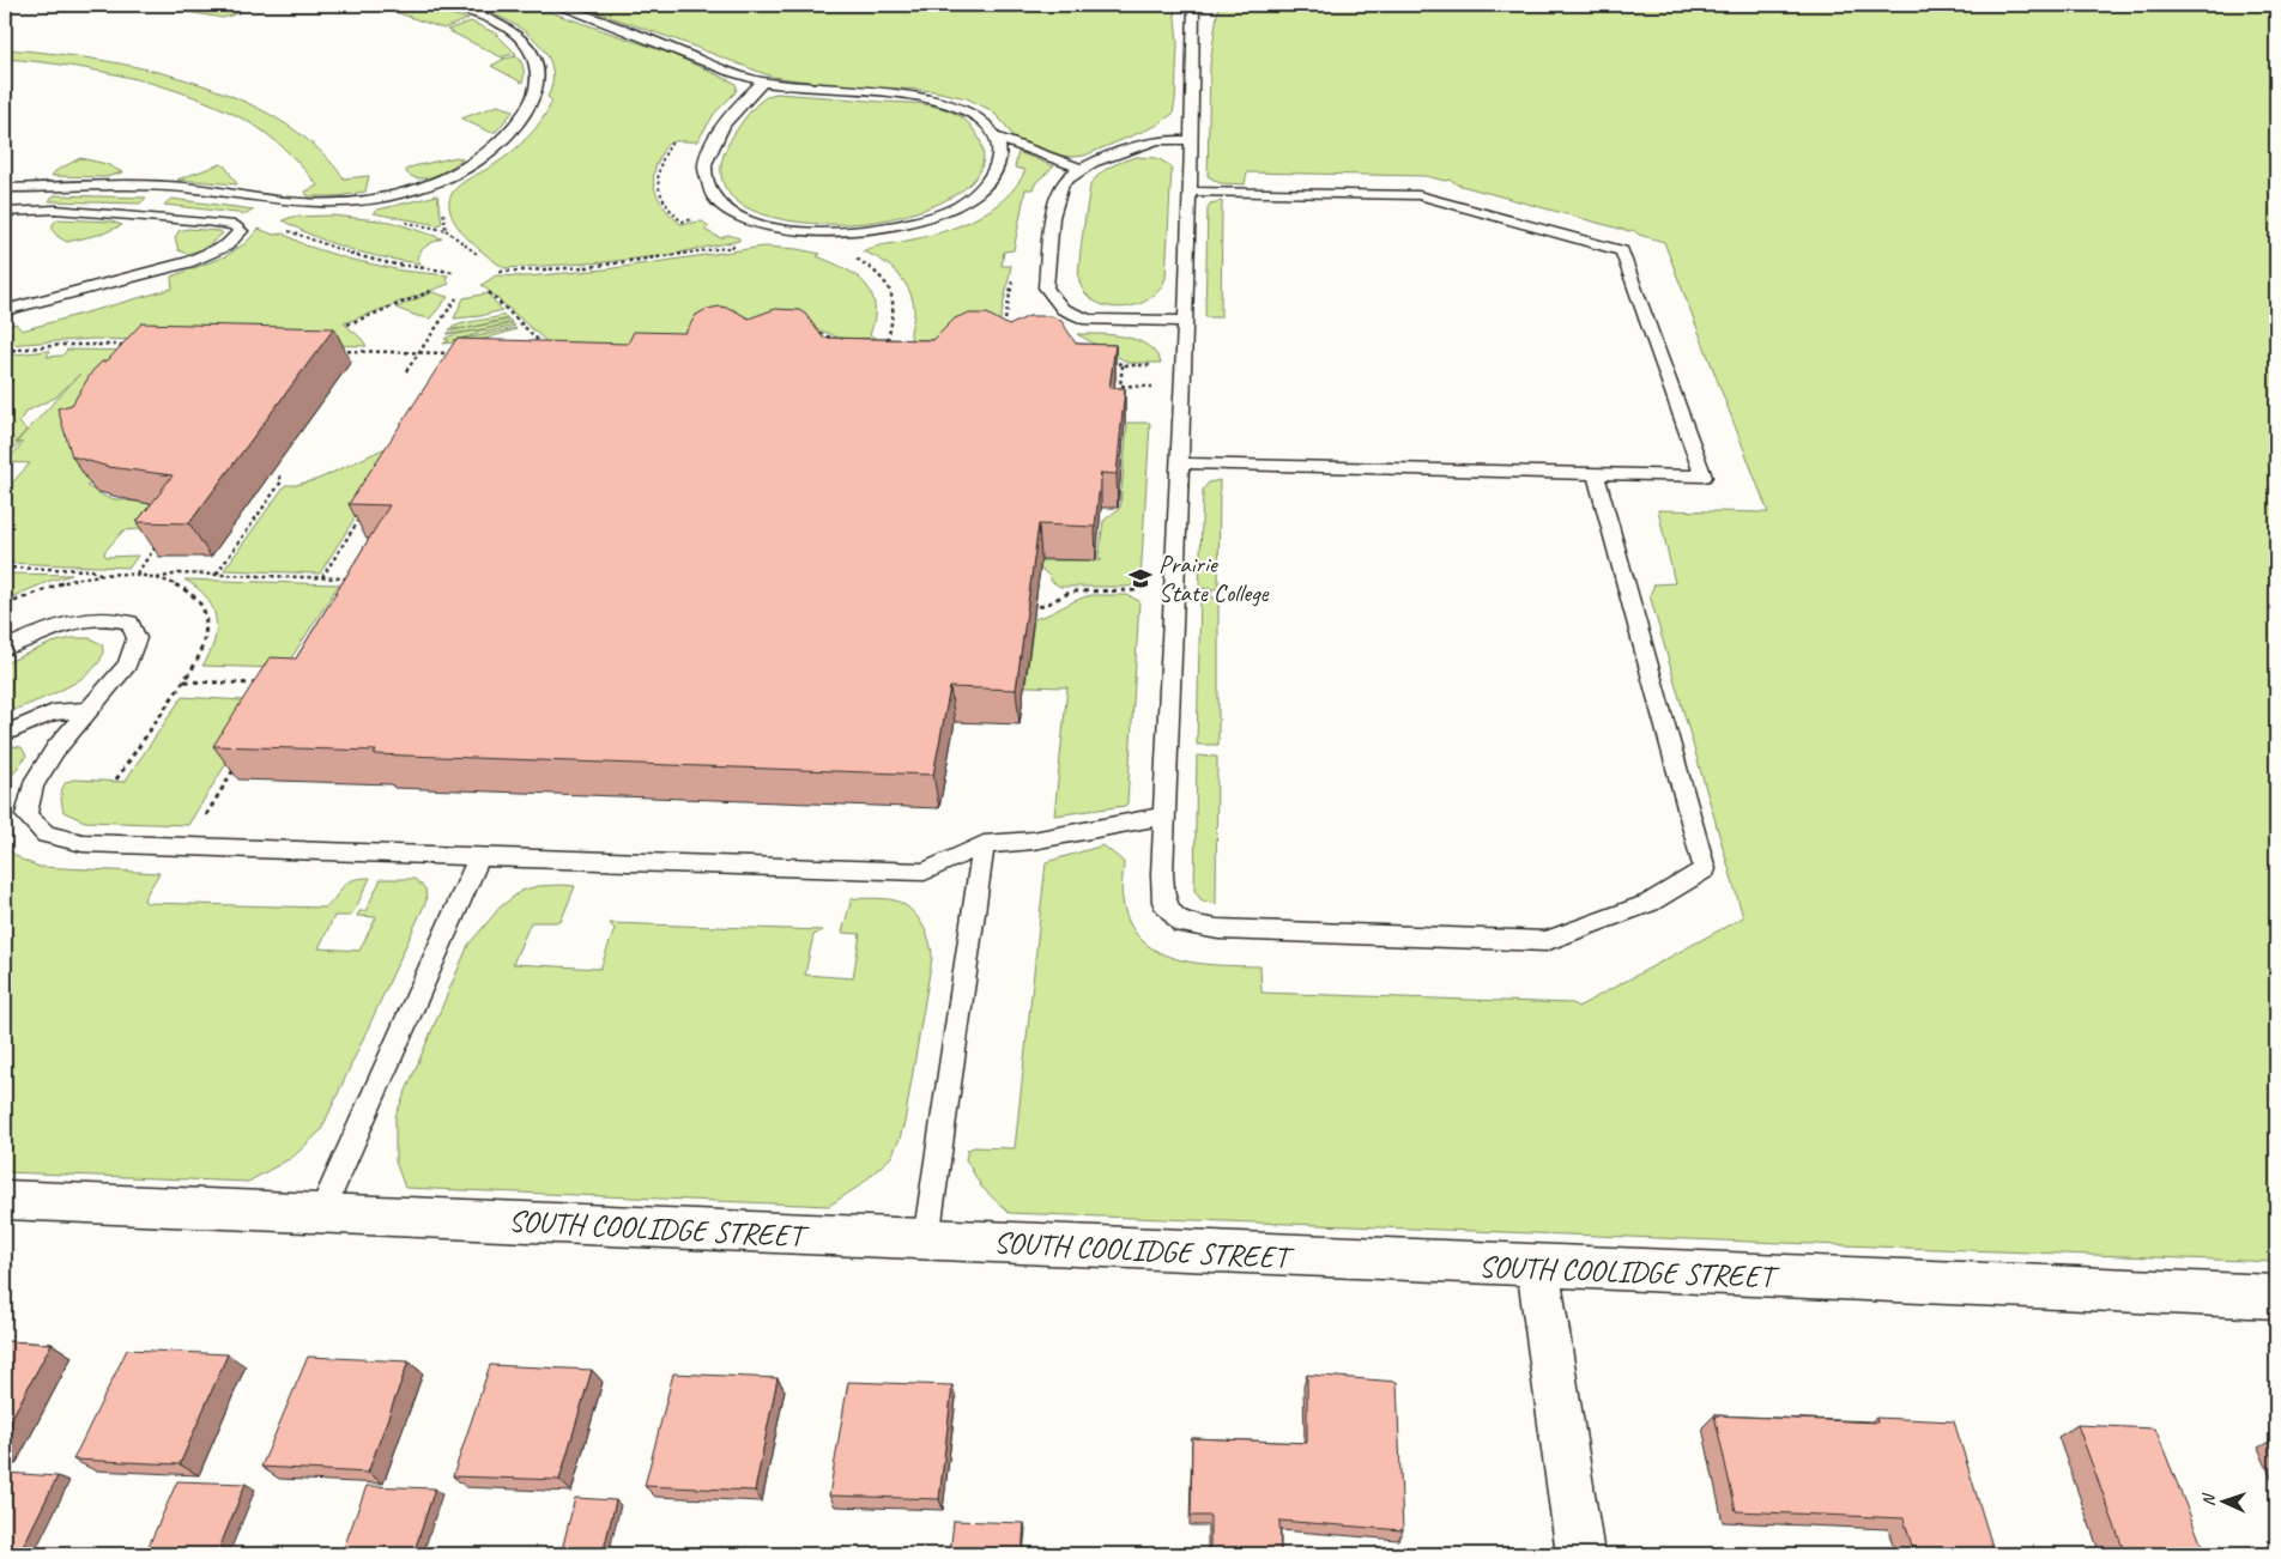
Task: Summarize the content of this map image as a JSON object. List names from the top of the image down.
{
  "streets": {
    "street": ["SOUTH COOLIDGE STREET"]
  },
  "places": {
    "school or university": ["Prairie State College"]
  },
  "north": "left"
}
